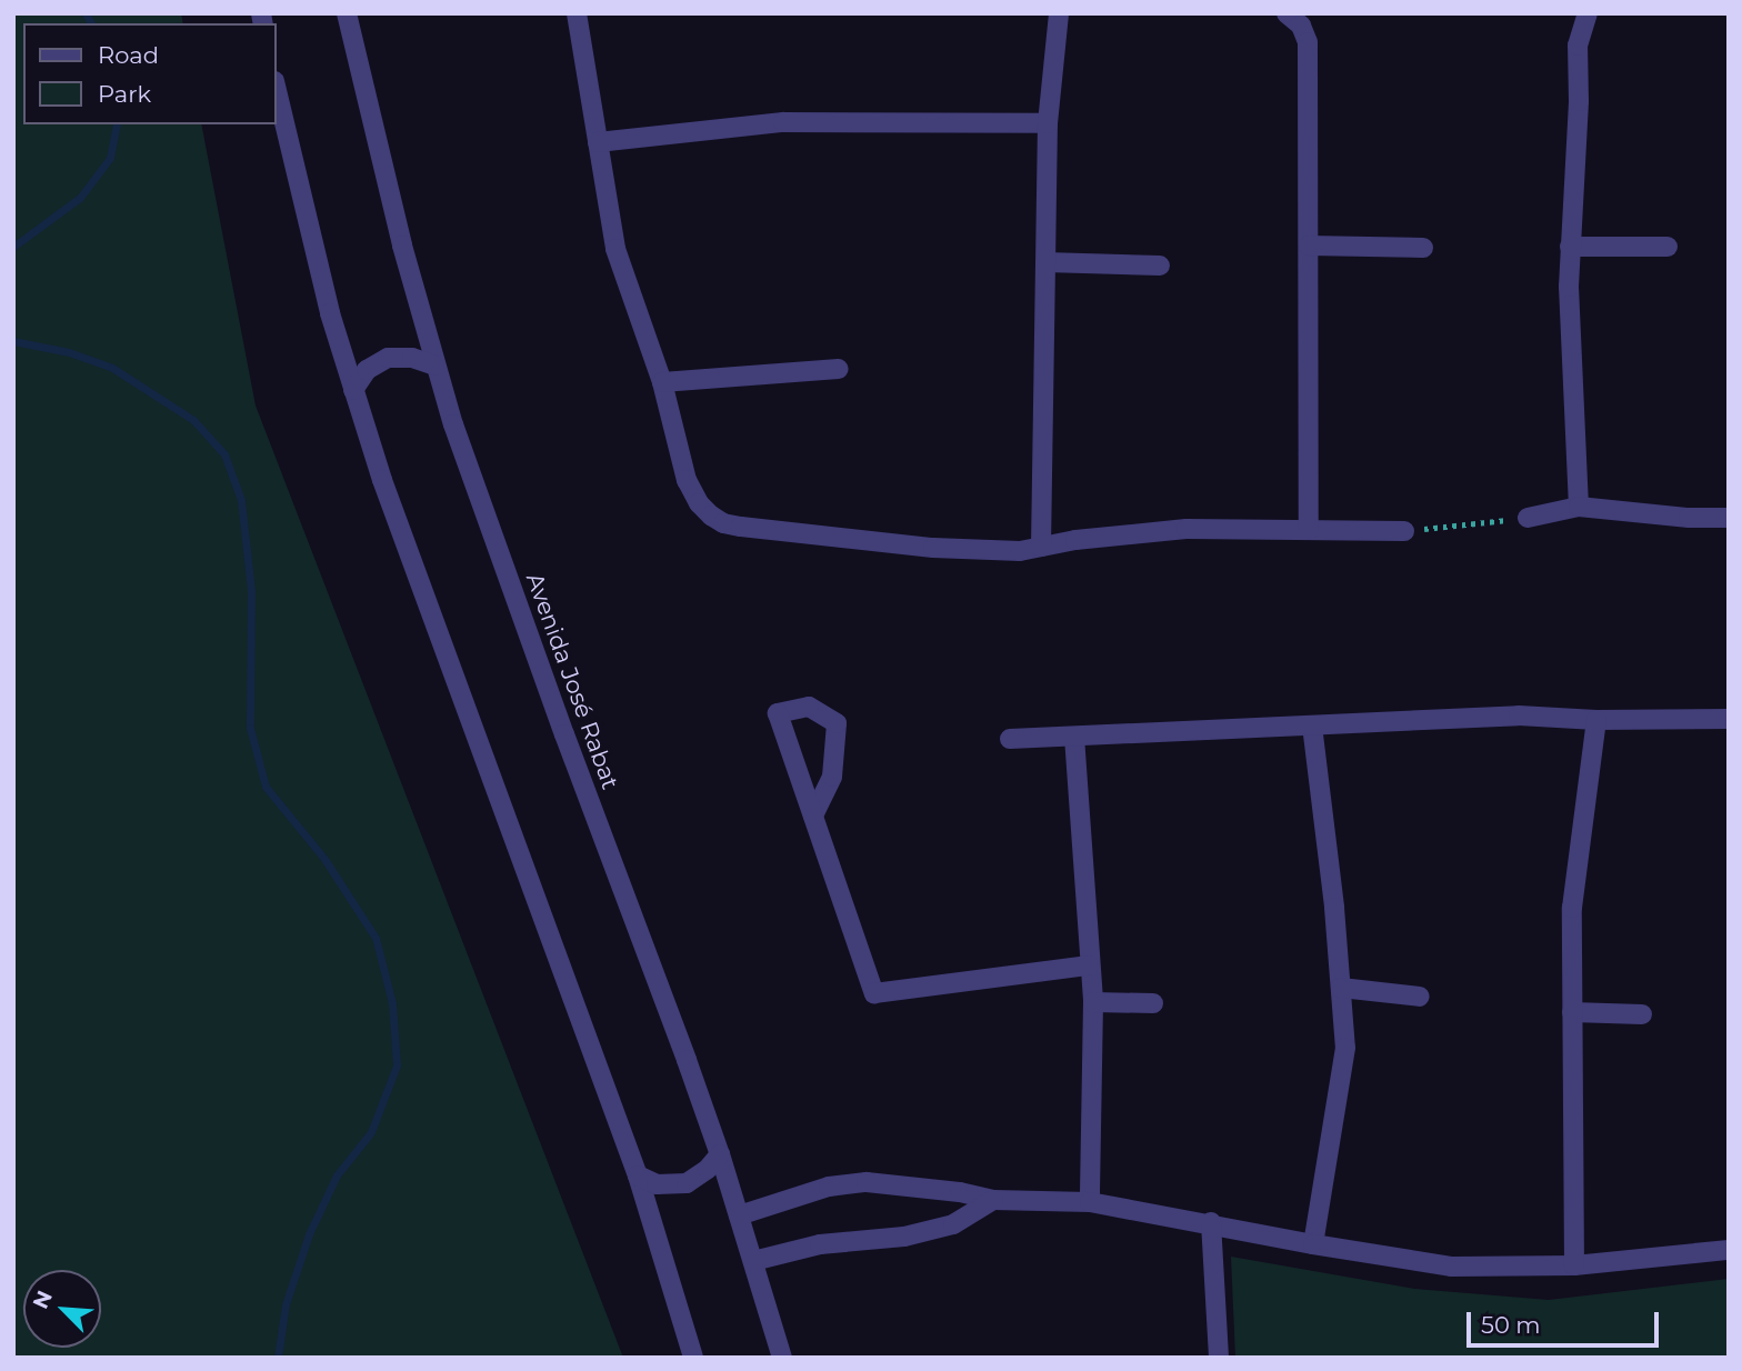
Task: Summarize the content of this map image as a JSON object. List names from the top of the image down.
{
  "streets": {
    "street": ["Avenida José Rabat"]
  },
  "legend": ["Road", "Park"],
  "scale_bar": "50 m",
  "north": "top left"
}
